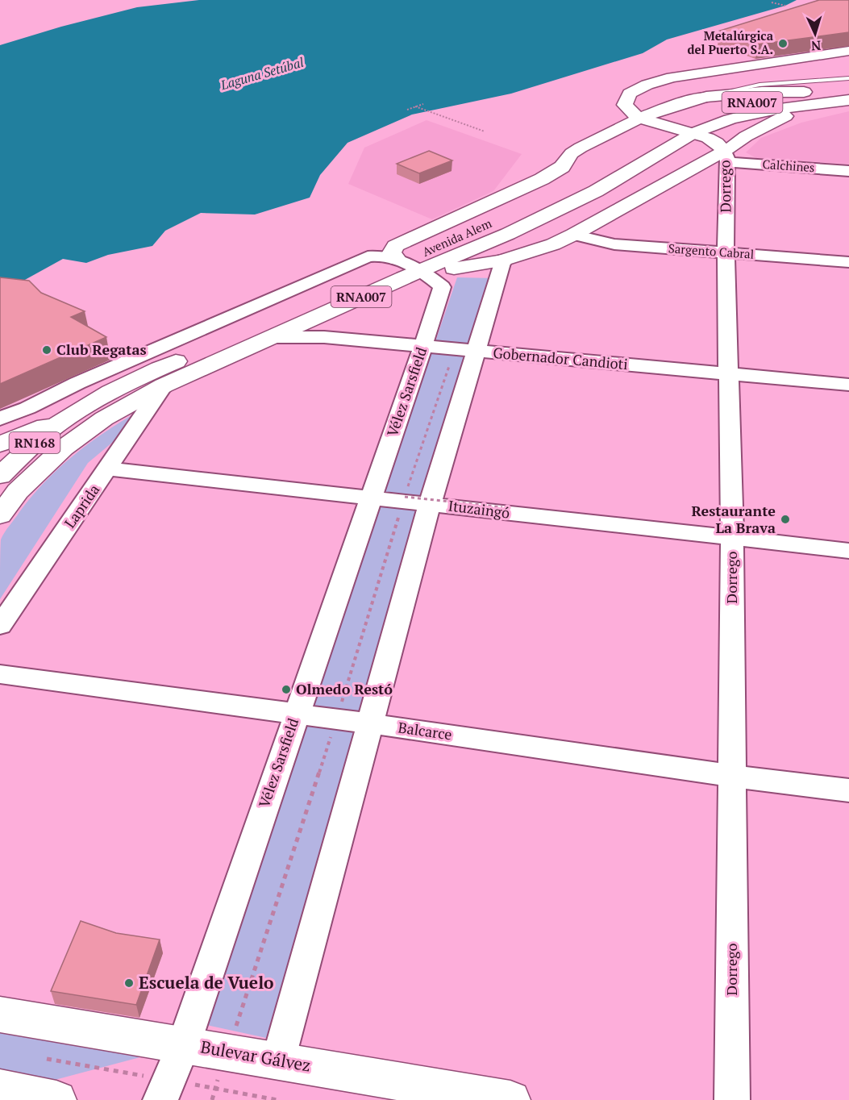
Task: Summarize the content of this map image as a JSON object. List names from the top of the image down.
{
  "streets": {
    "main road": [
      "RNA007",
      "Dorrego",
      "Avenida Alem",
      "RN168",
      "Bulevar Gálvez"
    ],
    "street": [
      "Calchines",
      "Sargento Cabral",
      "Gobernador Candioti",
      "Vélez Sarsfield",
      "Laprida",
      "Ituzaingó",
      "Balcarce"
    ]
  },
  "crossings": [
    ["RNA007", "Dorrego"],
    ["RNA007", "Avenida Alem"],
    ["RNA007", "Laprida"],
    ["Calchines", "Dorrego"],
    ["Dorrego", "Avenida Alem"],
    ["Dorrego", "Sargento Cabral"],
    ["Dorrego", "Gobernador Candioti"],
    ["Dorrego", "Ituzaingó"],
    ["Dorrego", "Balcarce"],
    ["Avenida Alem", "Gobernador Candioti"],
    ["Avenida Alem", "Vélez Sarsfield"],
    ["Avenida Alem", "RN168"],
    ["Avenida Alem", "Laprida"],
    ["Gobernador Candioti", "Vélez Sarsfield"],
    ["Vélez Sarsfield", "Ituzaingó"],
    ["Vélez Sarsfield", "Balcarce"],
    ["Vélez Sarsfield", "Bulevar Gálvez"],
    ["Laprida", "Ituzaingó"]
  ],
  "water": ["Laguna Setúbal"],
  "places": [
    "Metalúrgica del Puerto S.A.",
    "Club Regatas",
    "Restaurante La Brava",
    "Olmedo Restó",
    "Escuela de Vuelo"
  ],
  "north": "bottom"
}
